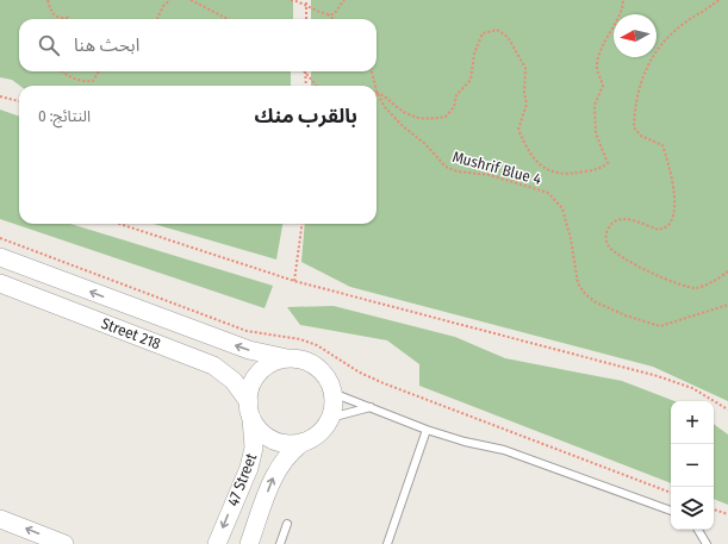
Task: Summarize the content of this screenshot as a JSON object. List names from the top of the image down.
{
  "streets": {
    "street": ["Street 218", "47 Street"],
    "path": ["Mushrif Blue 4"]
  },
  "crossings": [
    ["Street 218", "47 Street"]
  ],
  "north": "left",
  "page": {
    "search": "ابحث هنا",
    "heading": ["بالقرب منك", "النتائج: 0"],
    "map_buttons": ["+", "−"]
  }
}
